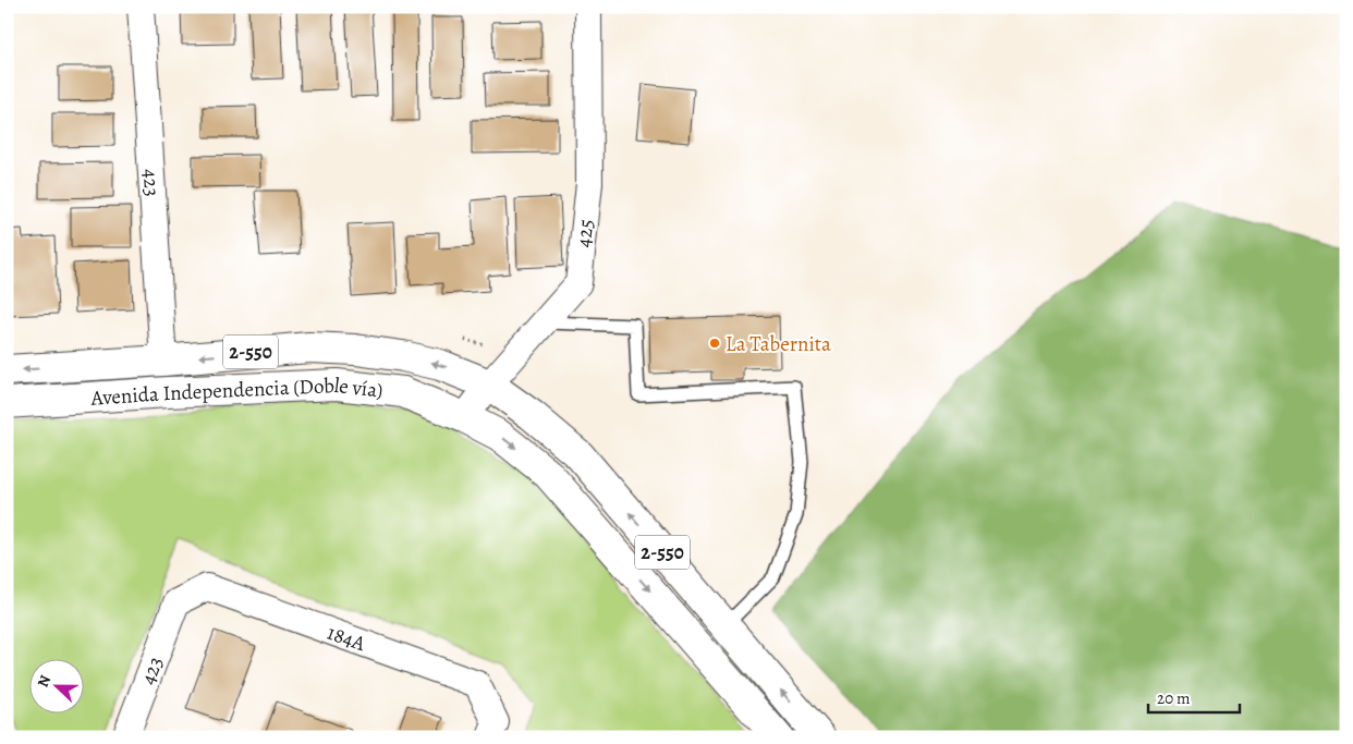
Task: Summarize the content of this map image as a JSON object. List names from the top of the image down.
{
  "streets": {
    "main road": ["2-550", "Avenida Independencia (Doble vía)"],
    "street": ["423", "425", "184A"]
  },
  "crossings": [
    ["423", "Avenida Independencia (Doble vía)"],
    ["423", "184A"],
    ["425", "2-550"],
    ["425", "Avenida Independencia (Doble vía)"],
    ["2-550", "Avenida Independencia (Doble vía)"]
  ],
  "places": ["La Tabernita"],
  "scale_bar": "20 m",
  "north": "left"
}
